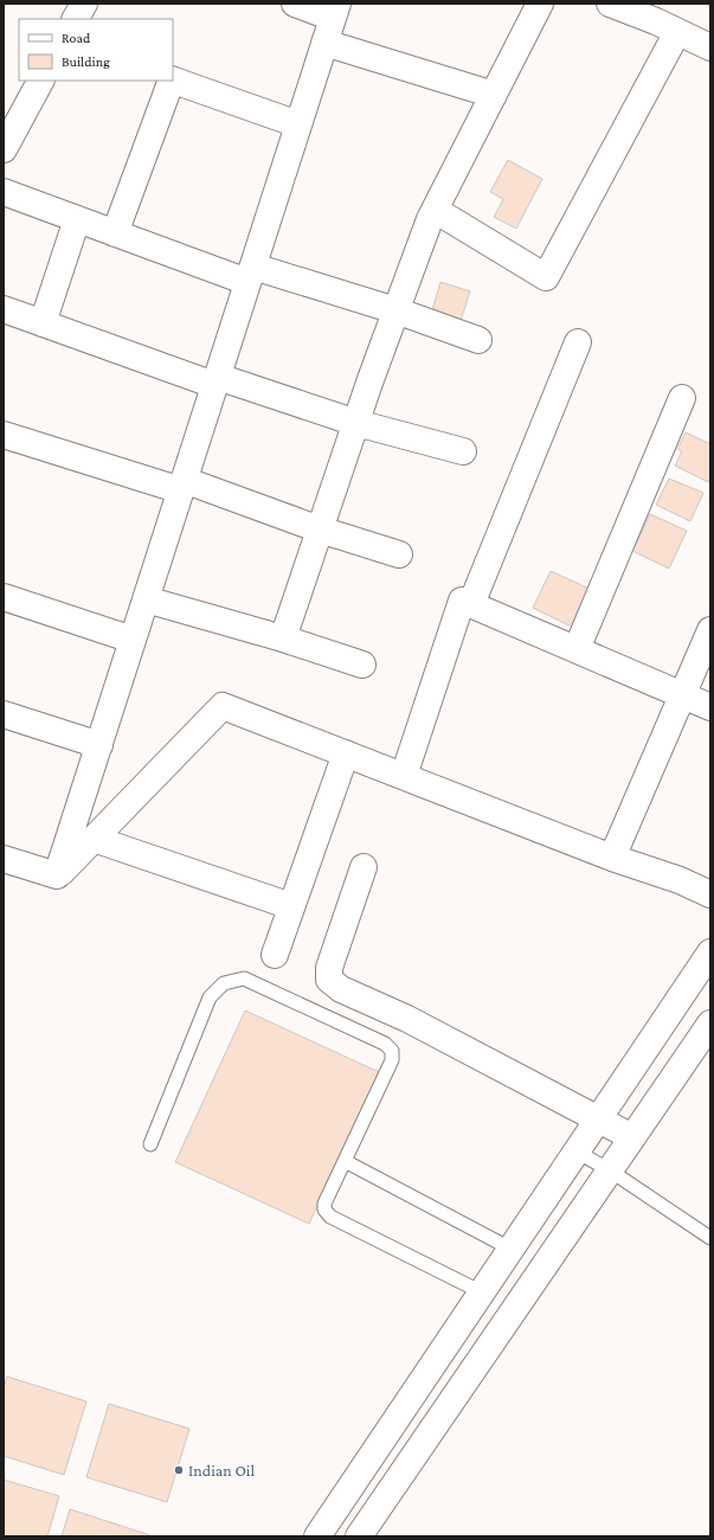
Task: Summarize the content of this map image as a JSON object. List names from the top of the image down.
{
  "places": ["Indian Oil"],
  "legend": ["Road", "Building"]
}
